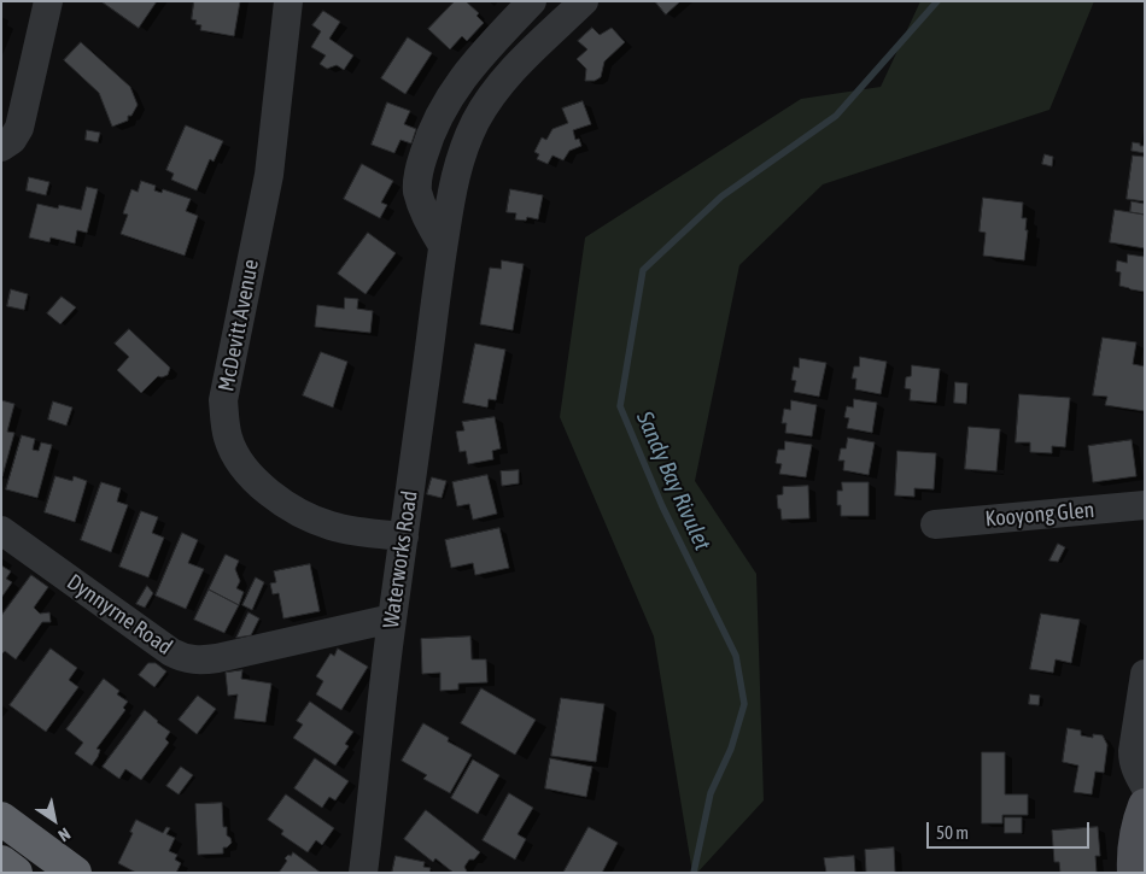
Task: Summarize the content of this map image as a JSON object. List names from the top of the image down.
{
  "streets": {
    "street": [
      "McDevitt Avenue",
      "Kooyong Glen",
      "Waterworks Road",
      "Dynnyrne Road"
    ]
  },
  "crossings": [
    ["McDevitt Avenue", "Waterworks Road"],
    ["Waterworks Road", "Dynnyrne Road"]
  ],
  "water": ["Sandy Bay Rivulet"],
  "scale_bar": "50 m",
  "north": "bottom right"
}
